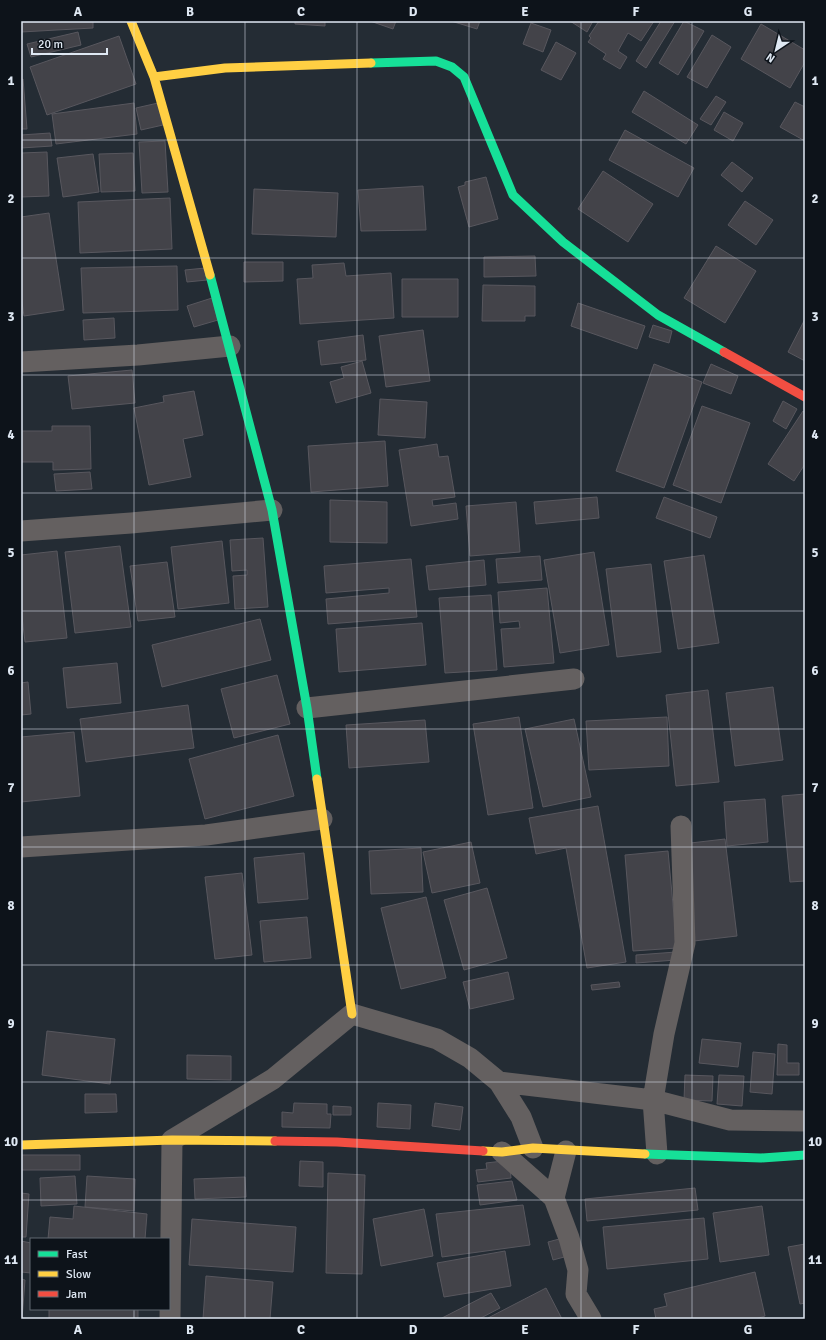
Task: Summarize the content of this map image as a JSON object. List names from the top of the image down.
{
  "legend": ["Fast", "Slow", "Jam"],
  "scale_bar": "20 m",
  "north": "bottom left",
  "grid": {
    "columns": [
      "A",
      "B",
      "C",
      "D",
      "E",
      "F",
      "G"
    ],
    "rows": [
      "1",
      "2",
      "3",
      "4",
      "5",
      "6",
      "7",
      "8",
      "9",
      "10",
      "11"
    ]
  }
}
